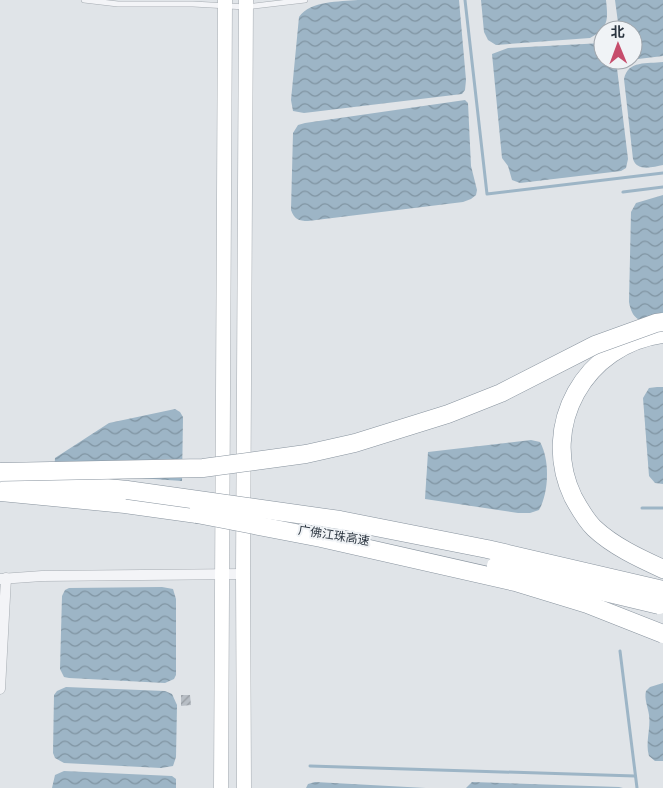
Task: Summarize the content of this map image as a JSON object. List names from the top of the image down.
{
  "streets": {
    "highway": ["广佛江珠高速"]
  },
  "north": "top"
}
